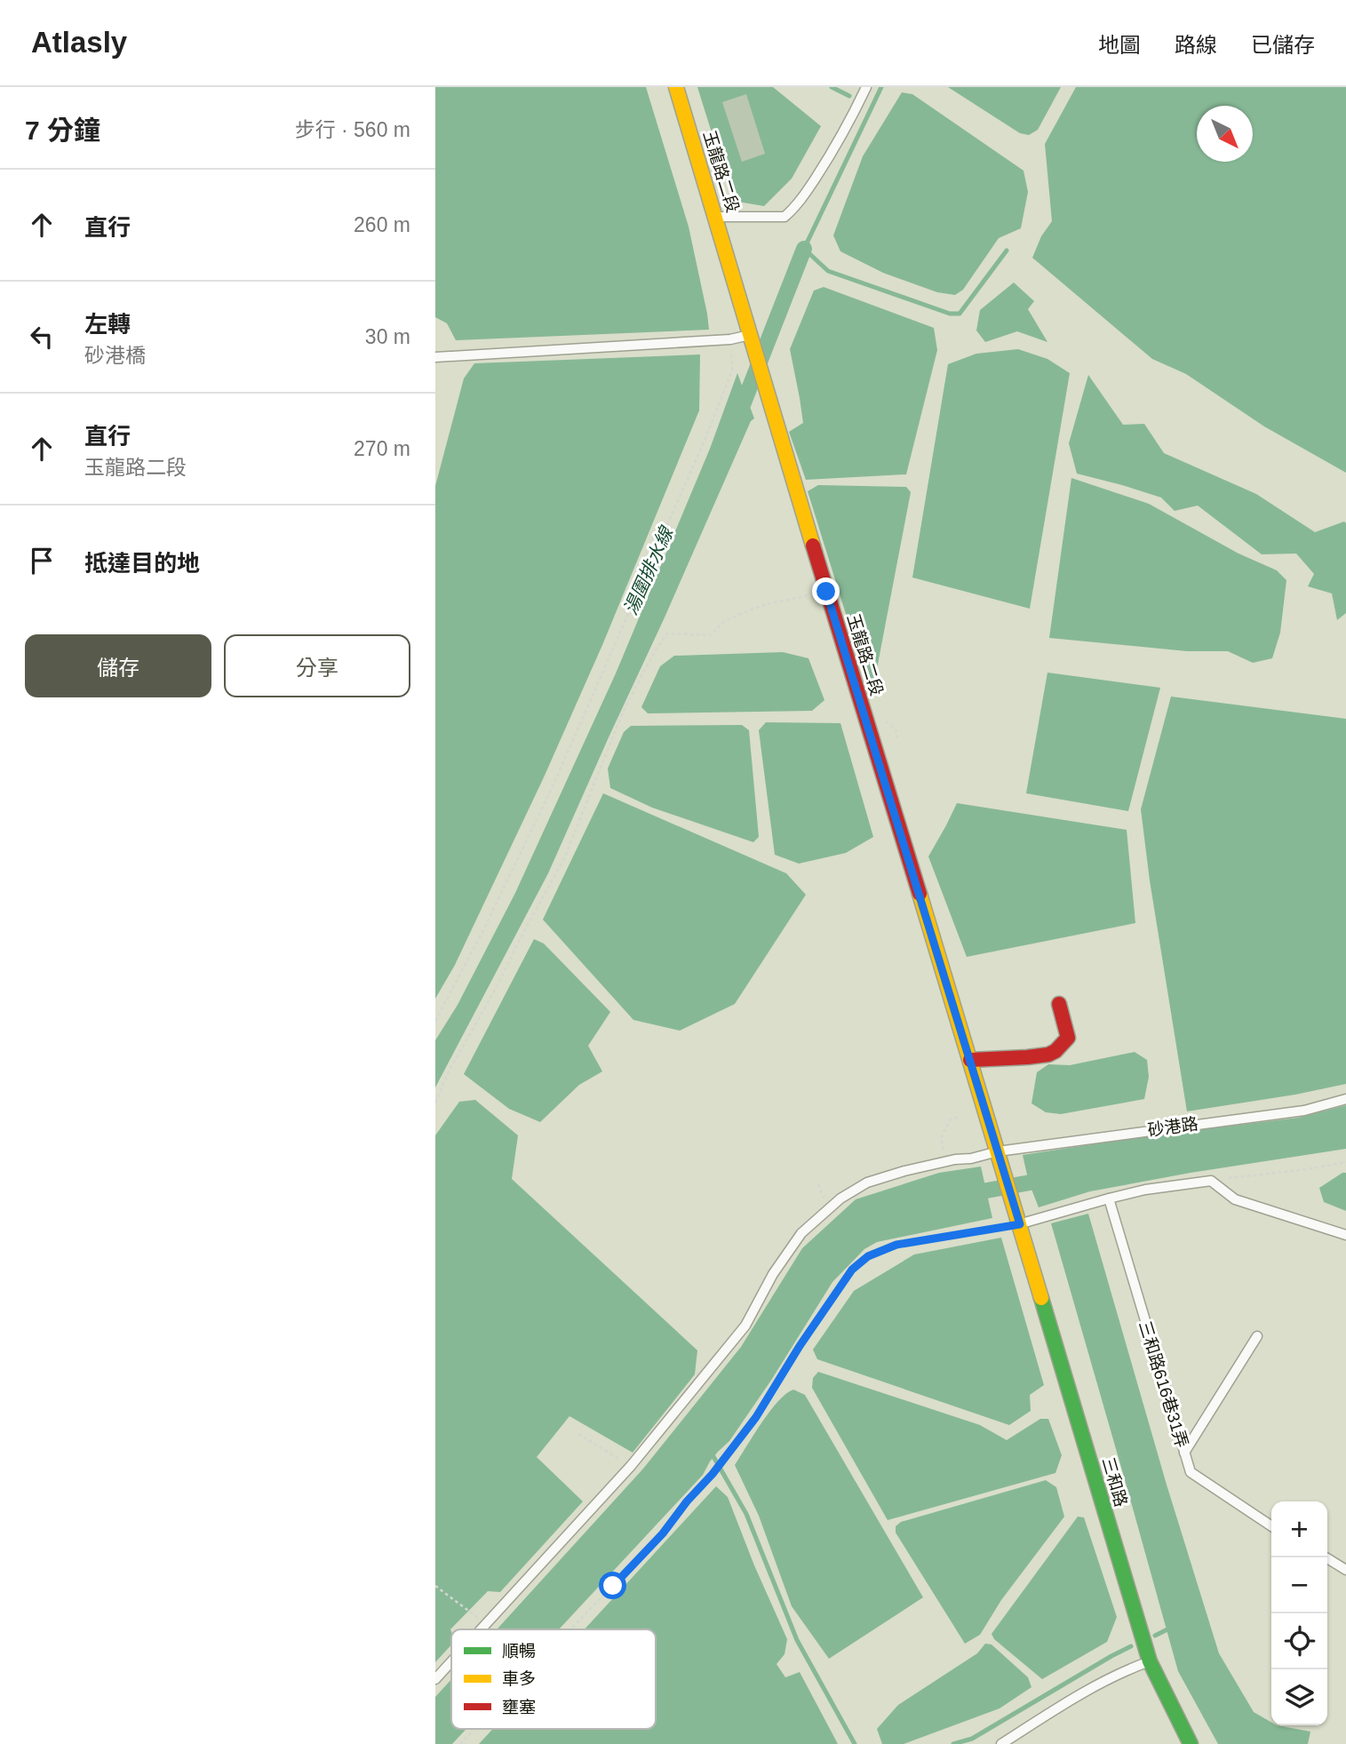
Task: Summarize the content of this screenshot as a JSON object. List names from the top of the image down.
{
  "streets": {
    "main road": ["玉龍路二段", "三和路"],
    "lane": ["砂港路", "三和路616巷31弄"]
  },
  "crossings": [
    ["玉龍路二段", "砂港路"],
    ["玉龍路二段", "三和路"],
    ["砂港路", "三和路"]
  ],
  "water": ["湯圍排水線"],
  "legend": ["順暢", "車多", "壅塞"],
  "north": "bottom right",
  "page": {
    "header": "Atlasly",
    "nav": ["地圖", "路線", "已儲存"],
    "heading": ["7 分鐘", "步行 · 560 m"],
    "list": [
      ["直行", "260 m"],
      ["左轉", "砂港橋", "30 m"],
      ["直行", "玉龍路二段", "270 m"],
      "抵達目的地"
    ],
    "buttons": ["儲存", "分享"],
    "map_buttons": ["+", "−"]
  }
}
